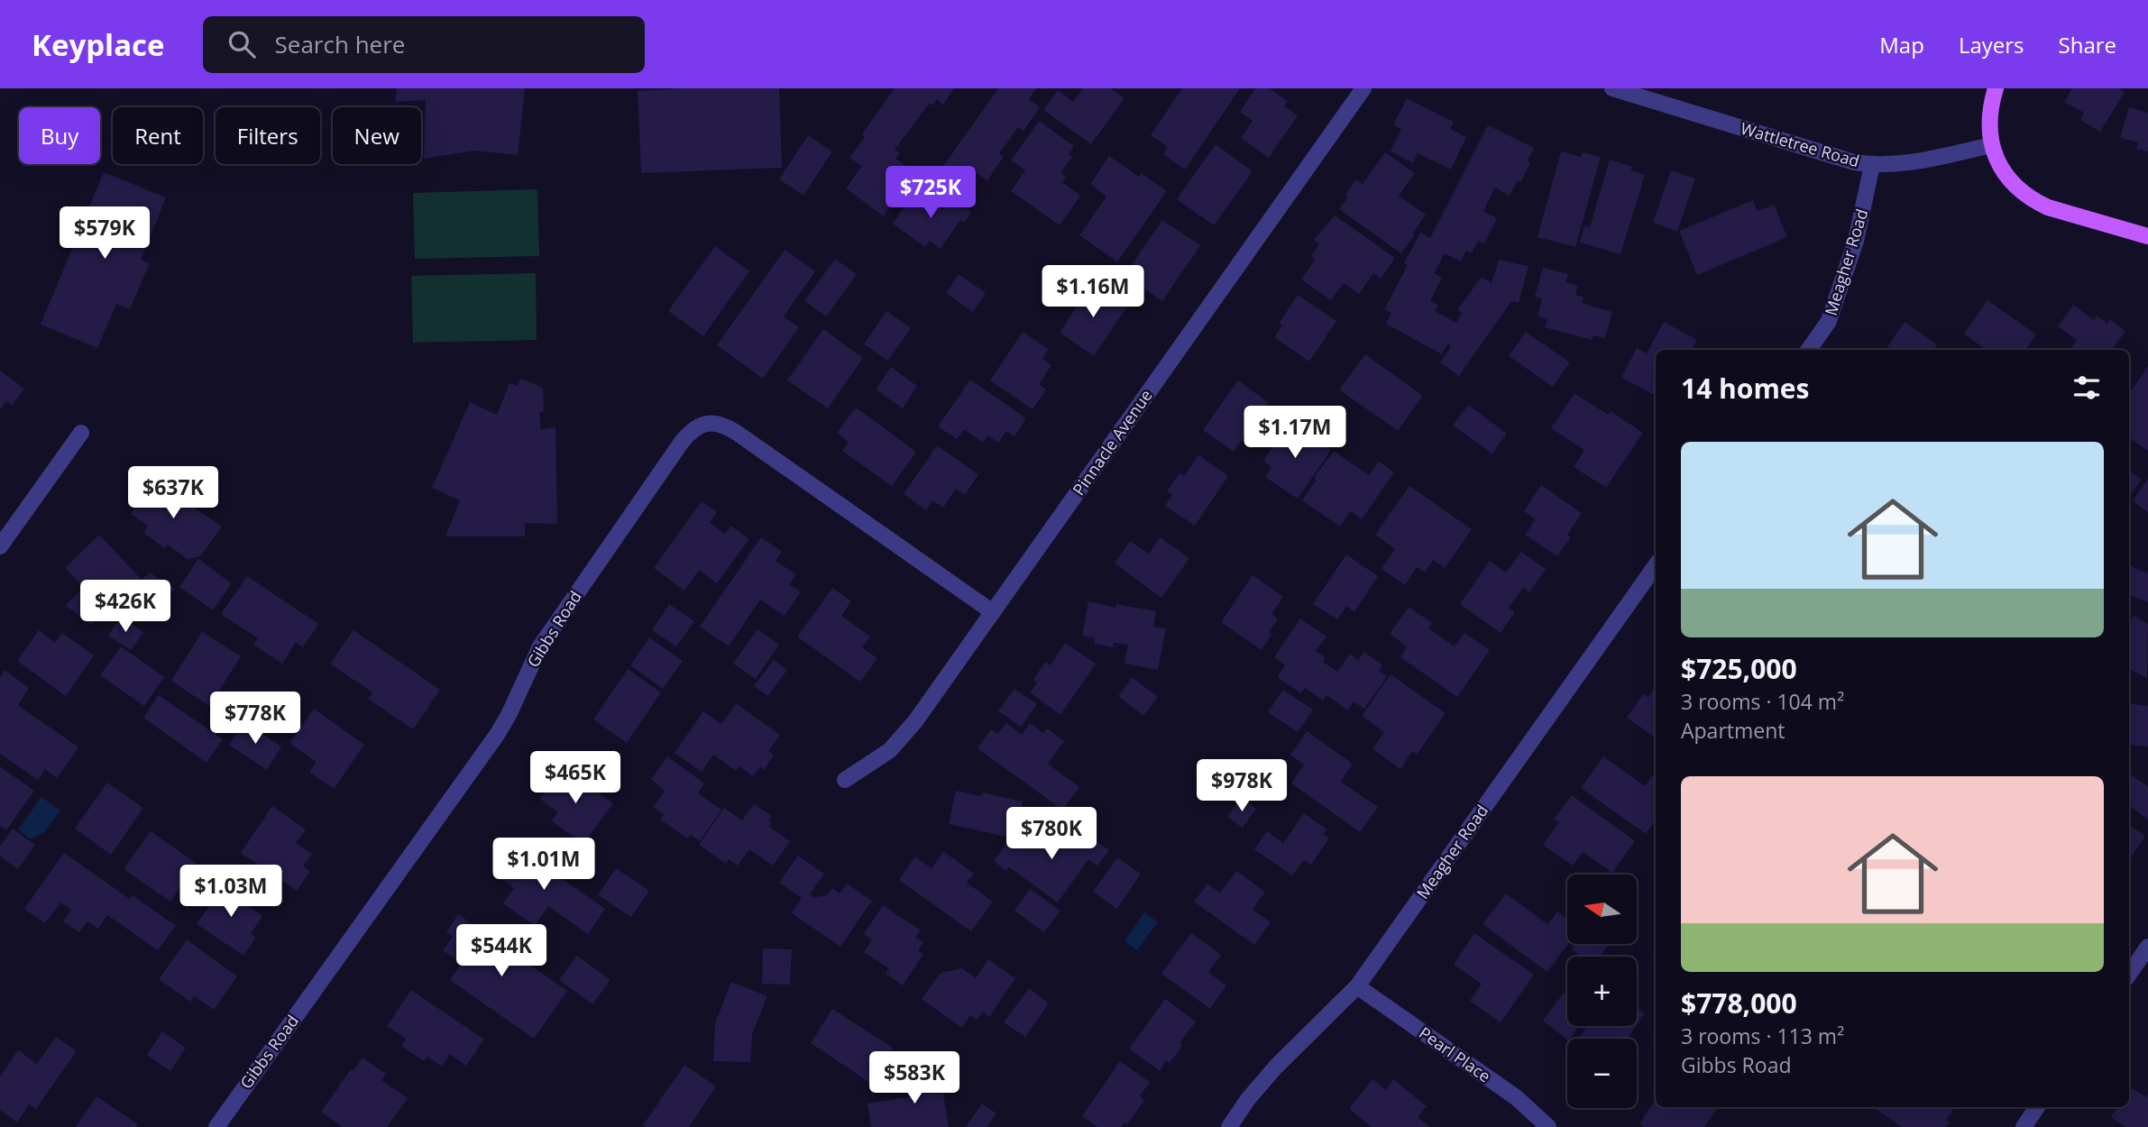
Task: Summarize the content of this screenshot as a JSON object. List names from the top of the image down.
{
  "streets": {
    "street": [
      "Wattletree Road",
      "Meagher Road",
      "Pinnacle Avenue",
      "Gibbs Road",
      "Pearl Place"
    ]
  },
  "crossings": [
    ["Wattletree Road", "Meagher Road"],
    ["Meagher Road", "Pearl Place"],
    ["Pinnacle Avenue", "Gibbs Road"]
  ],
  "north": "left",
  "page": {
    "header": "Keyplace",
    "search": "Search here",
    "nav": ["Map", "Layers", "Share"],
    "chip": [
      "Buy",
      "Rent",
      "Filters",
      "New"
    ],
    "price": [
      "$725K",
      "$579K",
      "$1.16M",
      "$1.17M",
      "$637K",
      "$426K",
      "$778K",
      "$465K",
      "$978K",
      "$780K",
      "$1.01M",
      "$1.03M",
      "$544K",
      "$583K"
    ],
    "heading": "14 homes",
    "list": [
      {
        "name": "$725,000",
        "note": "3 rooms · 104 m² · Apartment"
      },
      {
        "name": "$778,000",
        "note": "3 rooms · 113 m² · Gibbs Road"
      }
    ],
    "map_buttons": ["+", "−"]
  }
}
